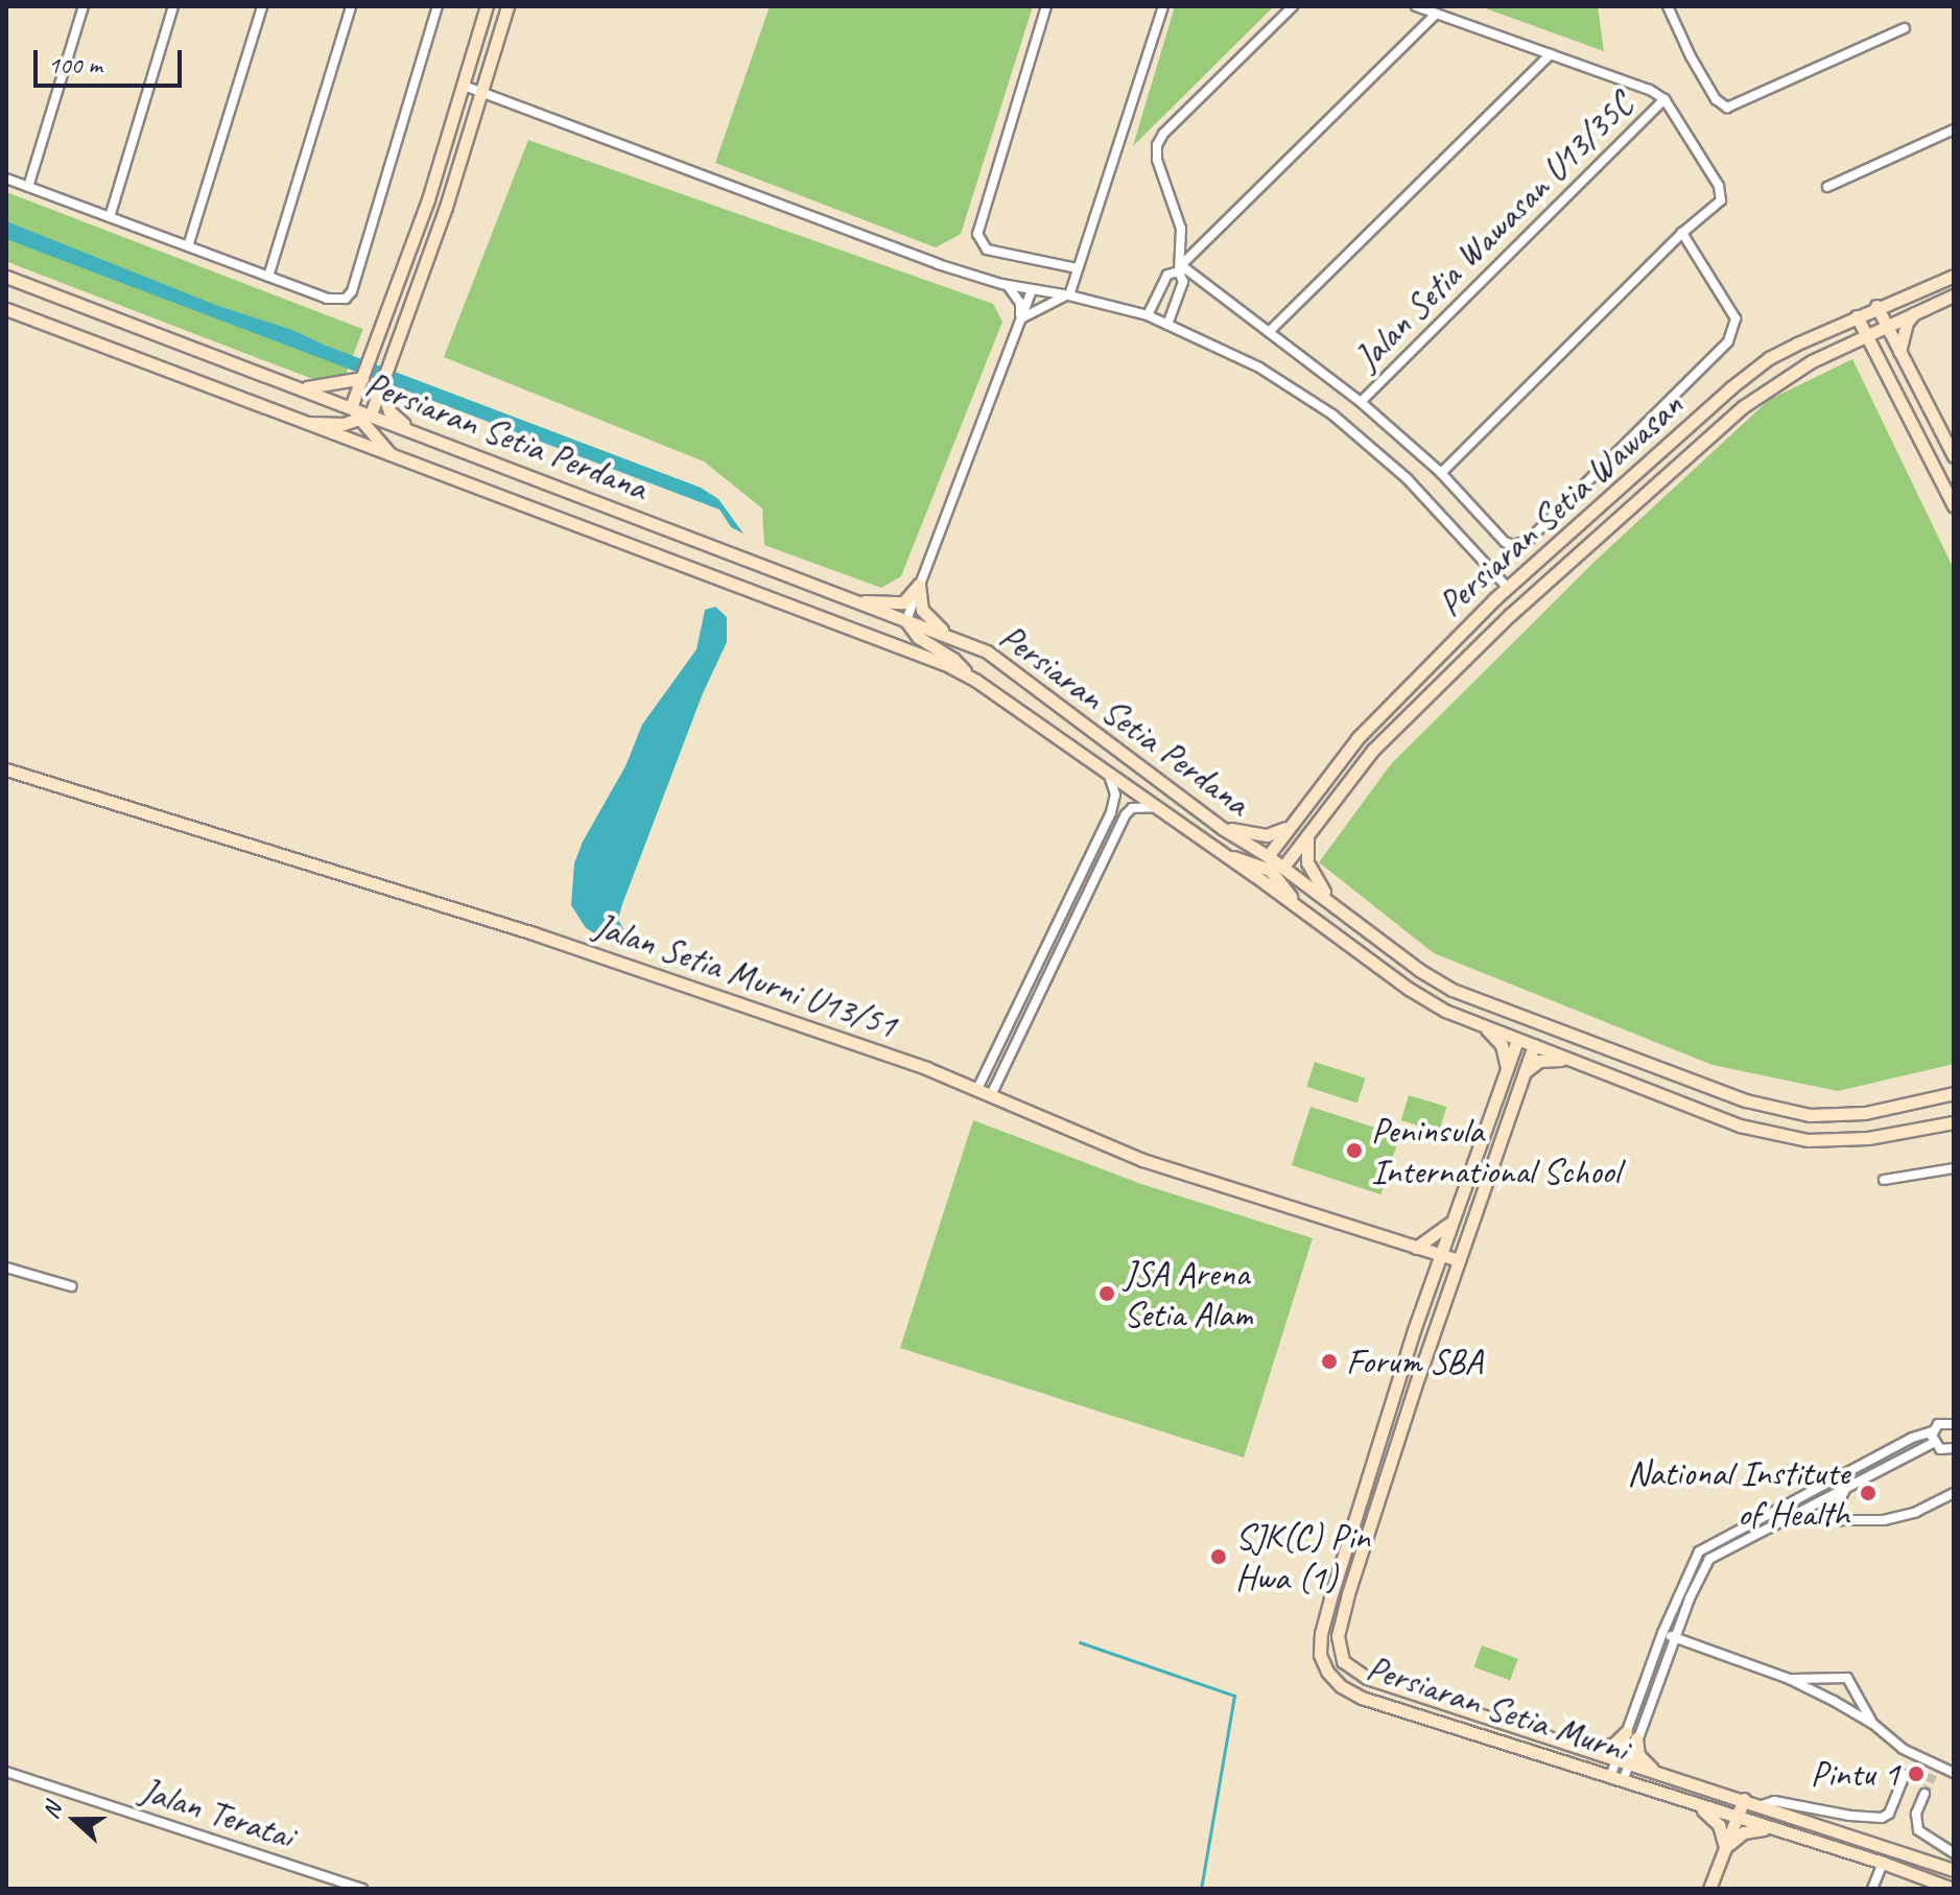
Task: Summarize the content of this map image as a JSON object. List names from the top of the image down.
{
  "streets": {
    "street": [
      "Jalan Setia Wawasan U13/35C",
      "Persiaran Setia Perdana",
      "Persiaran Setia Wawasan",
      "Jalan Setia Murni U13/51",
      "Persiaran Setia Murni",
      "Jalan Teratai"
    ]
  },
  "crossings": [
    ["Persiaran Setia Perdana", "Persiaran Setia Wawasan"],
    ["Persiaran Setia Perdana", "Persiaran Setia Murni"],
    ["Jalan Setia Murni U13/51", "Persiaran Setia Murni"]
  ],
  "places": [
    "Peninsula International School",
    "JSA Arena Setia Alam",
    "Forum SBA",
    "National Institute of Health",
    "SJK(C) Pin Hwa (1)",
    "Pintu 1"
  ],
  "scale_bar": "100 m",
  "north": "left"
}
